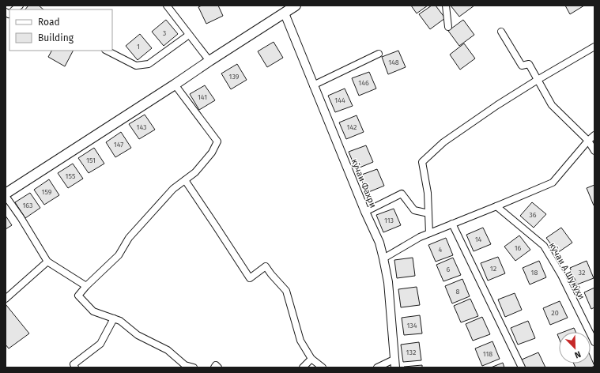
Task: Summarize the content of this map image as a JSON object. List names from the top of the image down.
{
  "streets": {
    "street": ["кӯчаи Фахри", "кӯчаи А.Шукӯҳи"]
  },
  "house_numbers": [
    "3",
    "1",
    "148",
    "139",
    "146",
    "141",
    "144",
    "143",
    "142",
    "147",
    "151",
    "155",
    "159",
    "163",
    "36",
    "113",
    "14",
    "16",
    "4",
    "12",
    "6",
    "18",
    "32",
    "8",
    "20",
    "134",
    "132",
    "118"
  ],
  "legend": ["Road", "Building"],
  "north": "bottom right"
}
